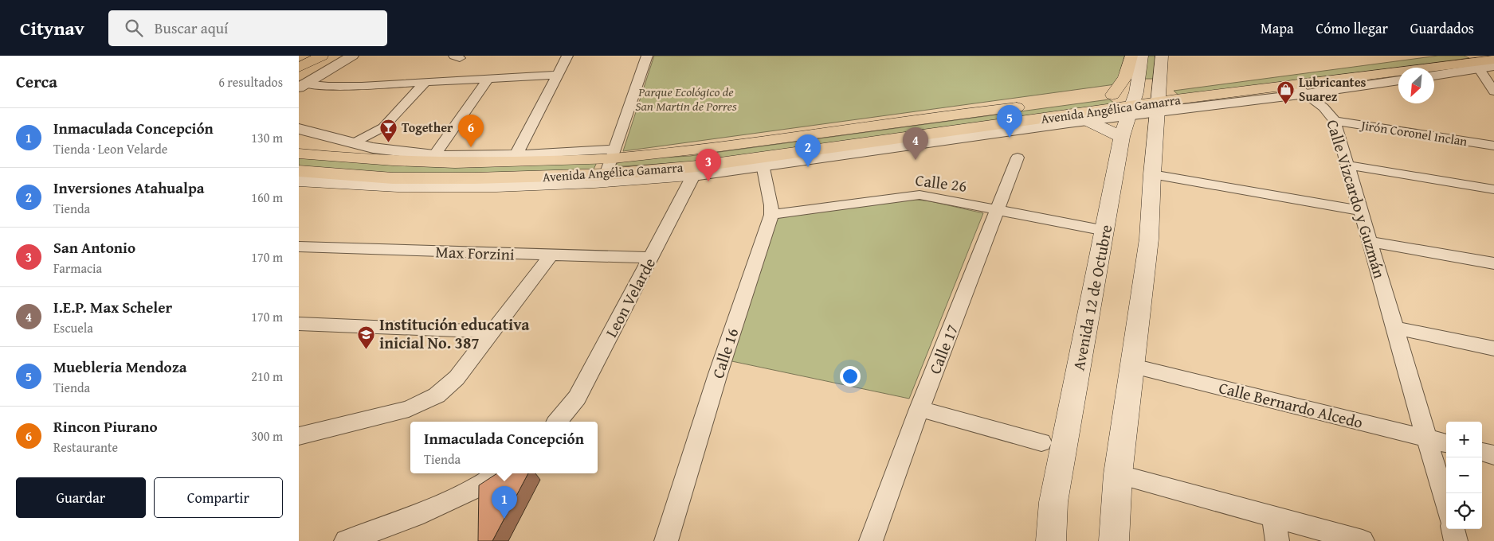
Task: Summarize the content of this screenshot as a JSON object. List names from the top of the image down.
{
  "streets": {
    "main road": ["Avenida Angélica Gamarra", "Avenida 12 de Octubre"],
    "street": [
      "Jirón Coronel Inclan",
      "Calle 26",
      "Calle Vizcardo y Guzmán",
      "Max Forzini",
      "Leon Velarde",
      "Calle 17",
      "Calle 16",
      "Calle Bernardo Alcedo"
    ]
  },
  "crossings": [
    ["Avenida Angélica Gamarra", "Calle Vizcardo y Guzmán"],
    ["Avenida Angélica Gamarra", "Leon Velarde"],
    ["Avenida Angélica Gamarra", "Avenida 12 de Octubre"],
    ["Avenida Angélica Gamarra", "Calle 16"],
    ["Jirón Coronel Inclan", "Calle Vizcardo y Guzmán"],
    ["Calle 26", "Avenida 12 de Octubre"],
    ["Calle 26", "Calle 17"],
    ["Calle 26", "Calle 16"],
    ["Calle Vizcardo y Guzmán", "Calle Bernardo Alcedo"],
    ["Max Forzini", "Leon Velarde"]
  ],
  "parks": ["Parque Ecológico de San Martin de Porres"],
  "places": {
    "shop": ["Lubricantes Suarez"],
    "bar": ["Together"],
    "school or university": ["Institución educativa inicial No. 387"]
  },
  "north": "bottom left",
  "page": {
    "header": "Citynav",
    "search": "Buscar aquí",
    "nav": ["Mapa", "Cómo llegar", "Guardados"],
    "heading": ["Cerca", "6 resultados"],
    "pins": [
      "5",
      "6",
      "4",
      "2",
      "3",
      "1"
    ],
    "list": [
      {
        "mark": "1",
        "name": "Inmaculada Concepción",
        "note": "Tienda · Leon Velarde",
        "value": "130 m"
      },
      {
        "mark": "2",
        "name": "Inversiones Atahualpa",
        "note": "Tienda",
        "value": "160 m"
      },
      {
        "mark": "3",
        "name": "San Antonio",
        "note": "Farmacia",
        "value": "170 m"
      },
      {
        "mark": "4",
        "name": "I.E.P. Max Scheler",
        "note": "Escuela",
        "value": "170 m"
      },
      {
        "mark": "5",
        "name": "Muebleria Mendoza",
        "note": "Tienda",
        "value": "210 m"
      },
      {
        "mark": "6",
        "name": "Rincon Piurano",
        "note": "Restaurante",
        "value": "300 m"
      }
    ],
    "map_buttons": ["+", "−"],
    "popup": ["Inmaculada Concepción", "Tienda"],
    "buttons": ["Guardar", "Compartir"]
  }
}
